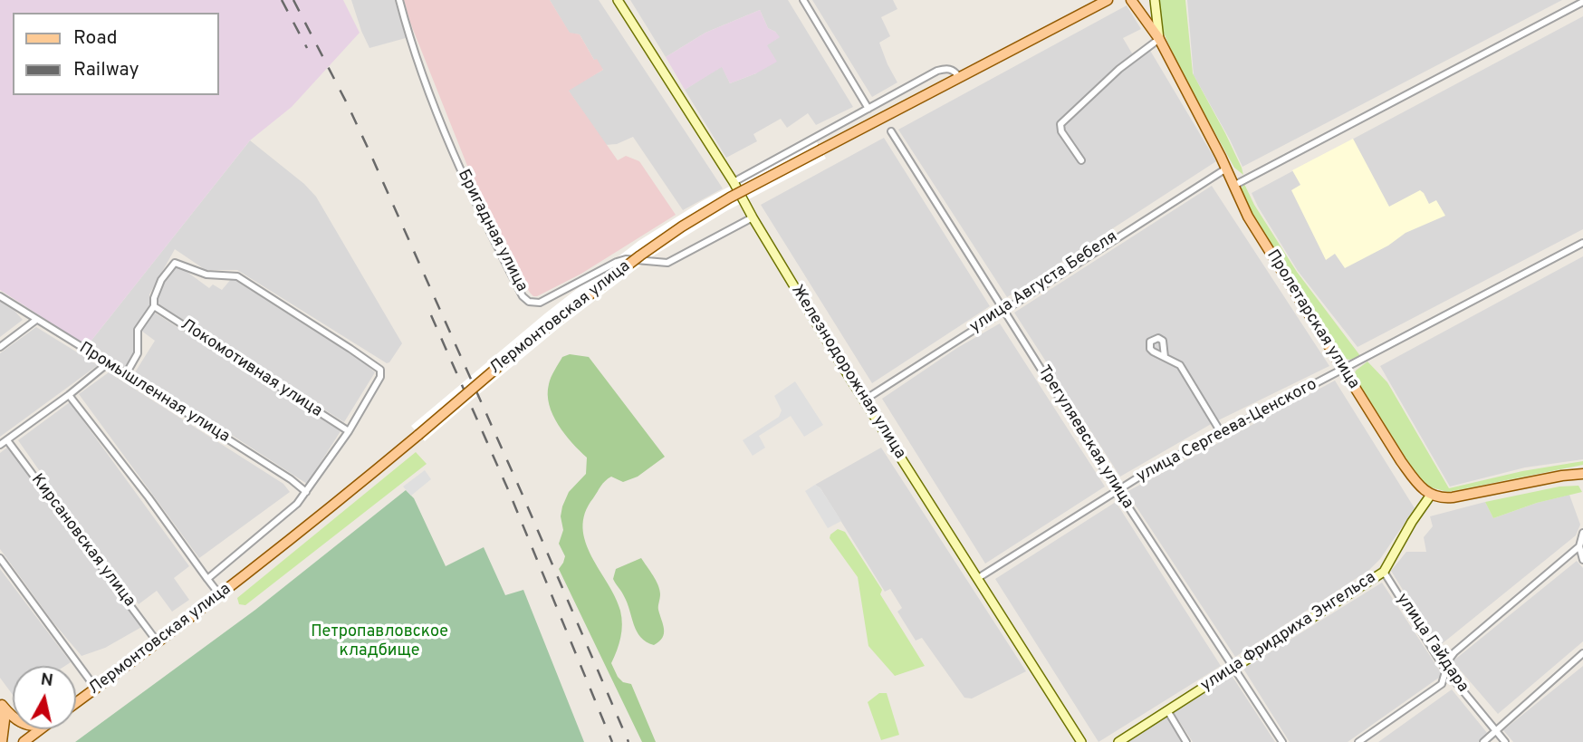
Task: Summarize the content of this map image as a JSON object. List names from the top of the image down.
{
  "streets": {
    "main road": ["Лермонтовская улица", "Пролетарская улица"],
    "street": [
      "Бригадная улица",
      "улица Августа Бебеля",
      "Локомотивная улица",
      "Железнодорожная улица",
      "Промышленная улица",
      "улица Сергеева-Ценского",
      "Трегуляевская улица",
      "Кирсановская улица",
      "улица Фридриха Энгельса",
      "улица Гайдара"
    ]
  },
  "crossings": [
    ["Бригадная улица", "Железнодорожная улица"],
    ["улица Августа Бебеля", "Пролетарская улица"],
    ["улица Августа Бебеля", "Железнодорожная улица"],
    ["улица Августа Бебеля", "Трегуляевская улица"],
    ["Лермонтовская улица", "Кирсановская улица"],
    ["Пролетарская улица", "улица Сергеева-Ценского"],
    ["Пролетарская улица", "улица Фридриха Энгельса"],
    ["Железнодорожная улица", "улица Сергеева-Ценского"],
    ["улица Сергеева-Ценского", "Трегуляевская улица"],
    ["Трегуляевская улица", "улица Фридриха Энгельса"],
    ["улица Фридриха Энгельса", "улица Гайдара"]
  ],
  "parks": ["Петропавловское кладбище"],
  "legend": ["Road", "Railway"],
  "north": "top"
}
